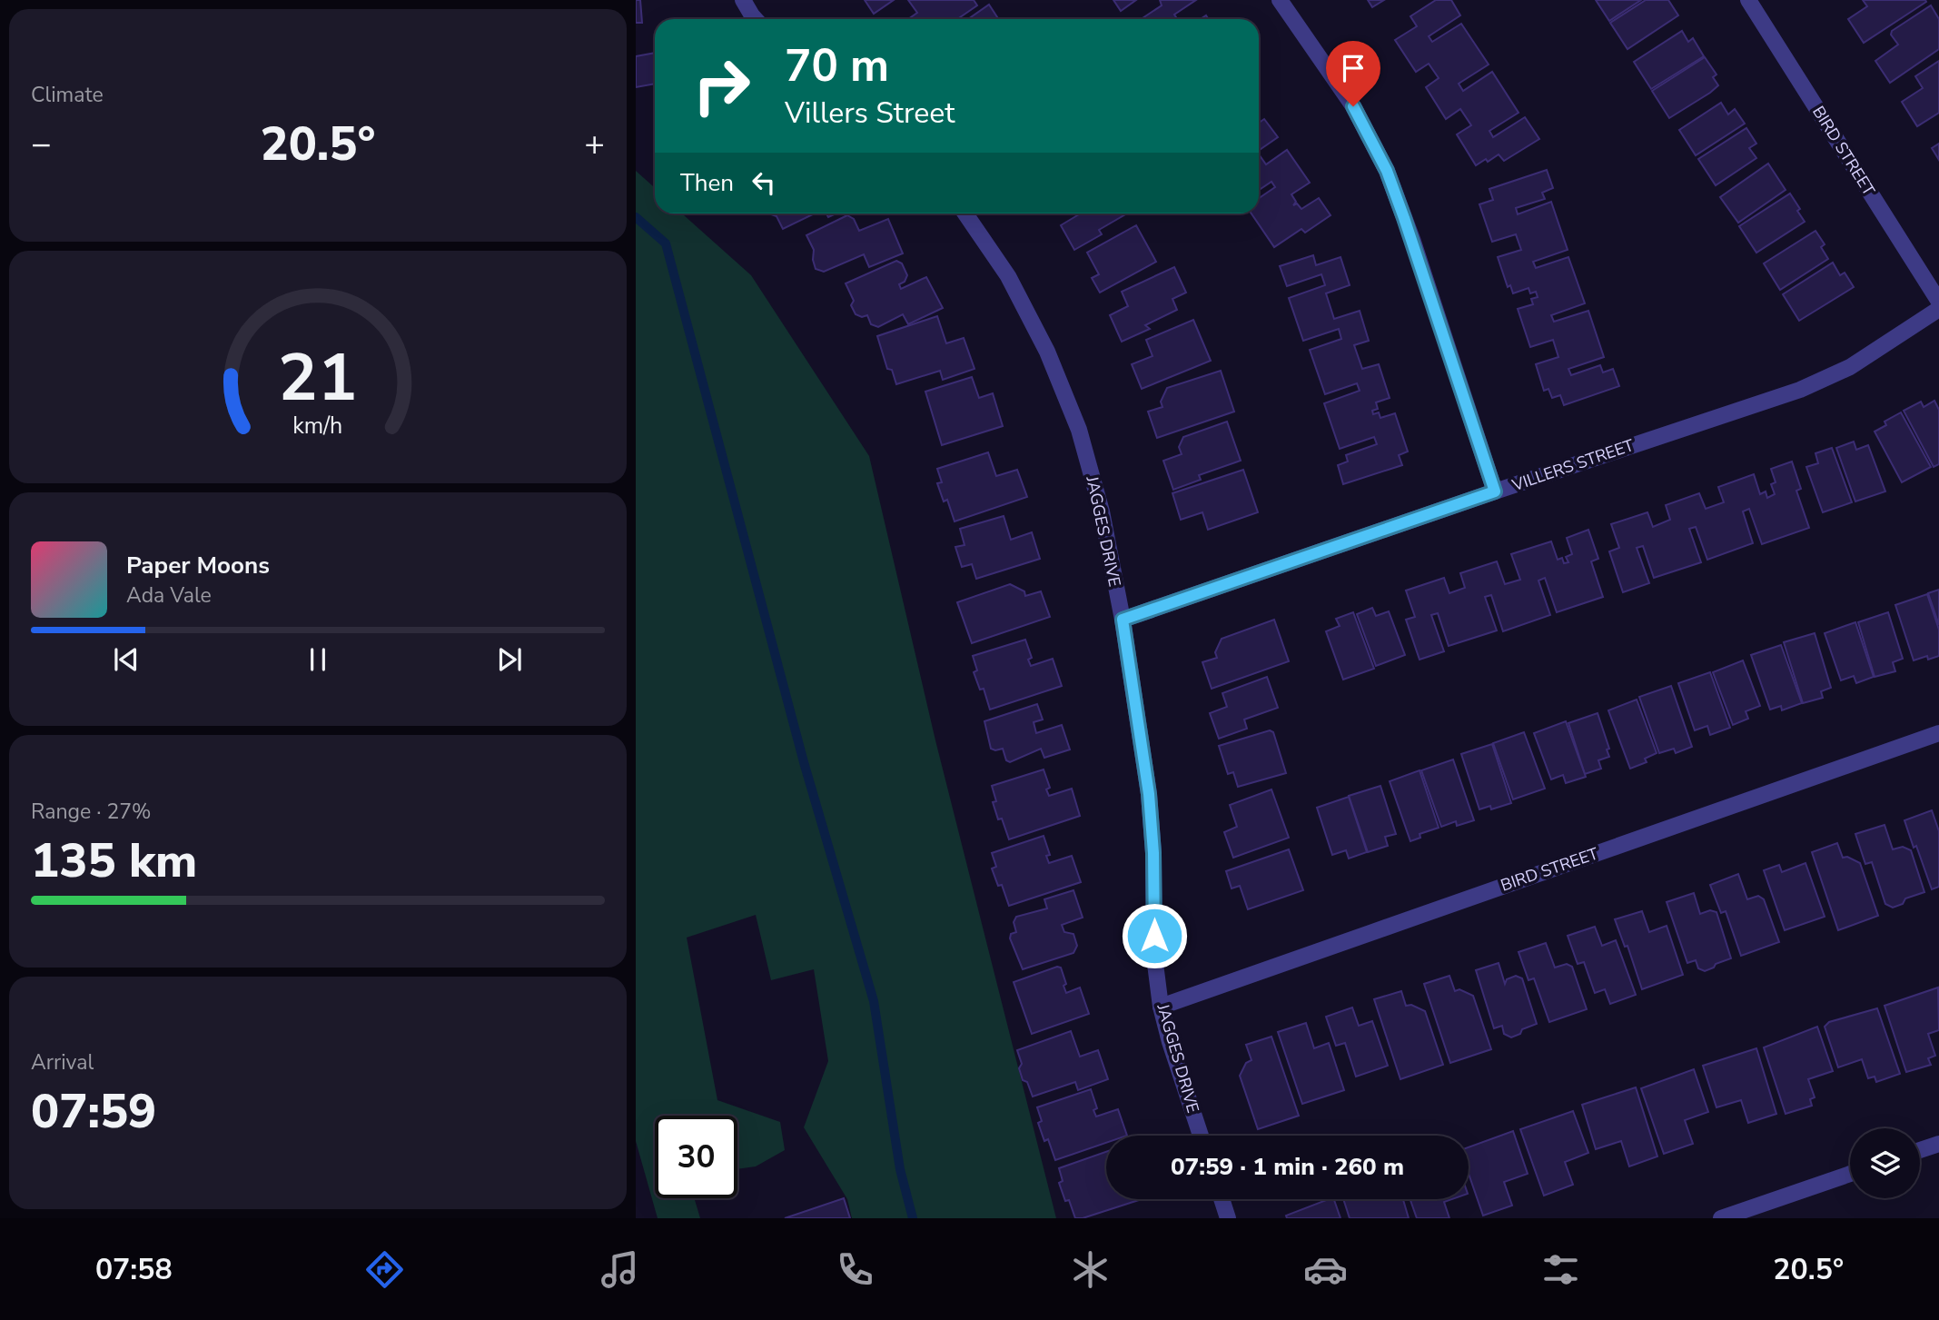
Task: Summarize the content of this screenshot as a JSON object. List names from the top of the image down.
{
  "streets": {
    "street": ["BIRD STREET", "VILLERS STREET", "JAGGES DRIVE"]
  },
  "crossings": [
    ["BIRD STREET", "JAGGES DRIVE"],
    ["VILLERS STREET", "JAGGES DRIVE"]
  ],
  "page": {
    "tile": [
      "Climate",
      ["Range · 27%", "135 km"],
      ["Arrival", "07:59"]
    ],
    "turn": ["70 m", "Villers Street"],
    "heat": ["−", "20.5°", "+"],
    "then": "Then",
    "song": ["Paper Moons", "Ada Vale"],
    "limit": "30",
    "trip": "07:59 · 1 min · 260 m",
    "tabs": ["07:58", "20.5°"],
    "gauge": ["21", "km/h"]
  }
}
